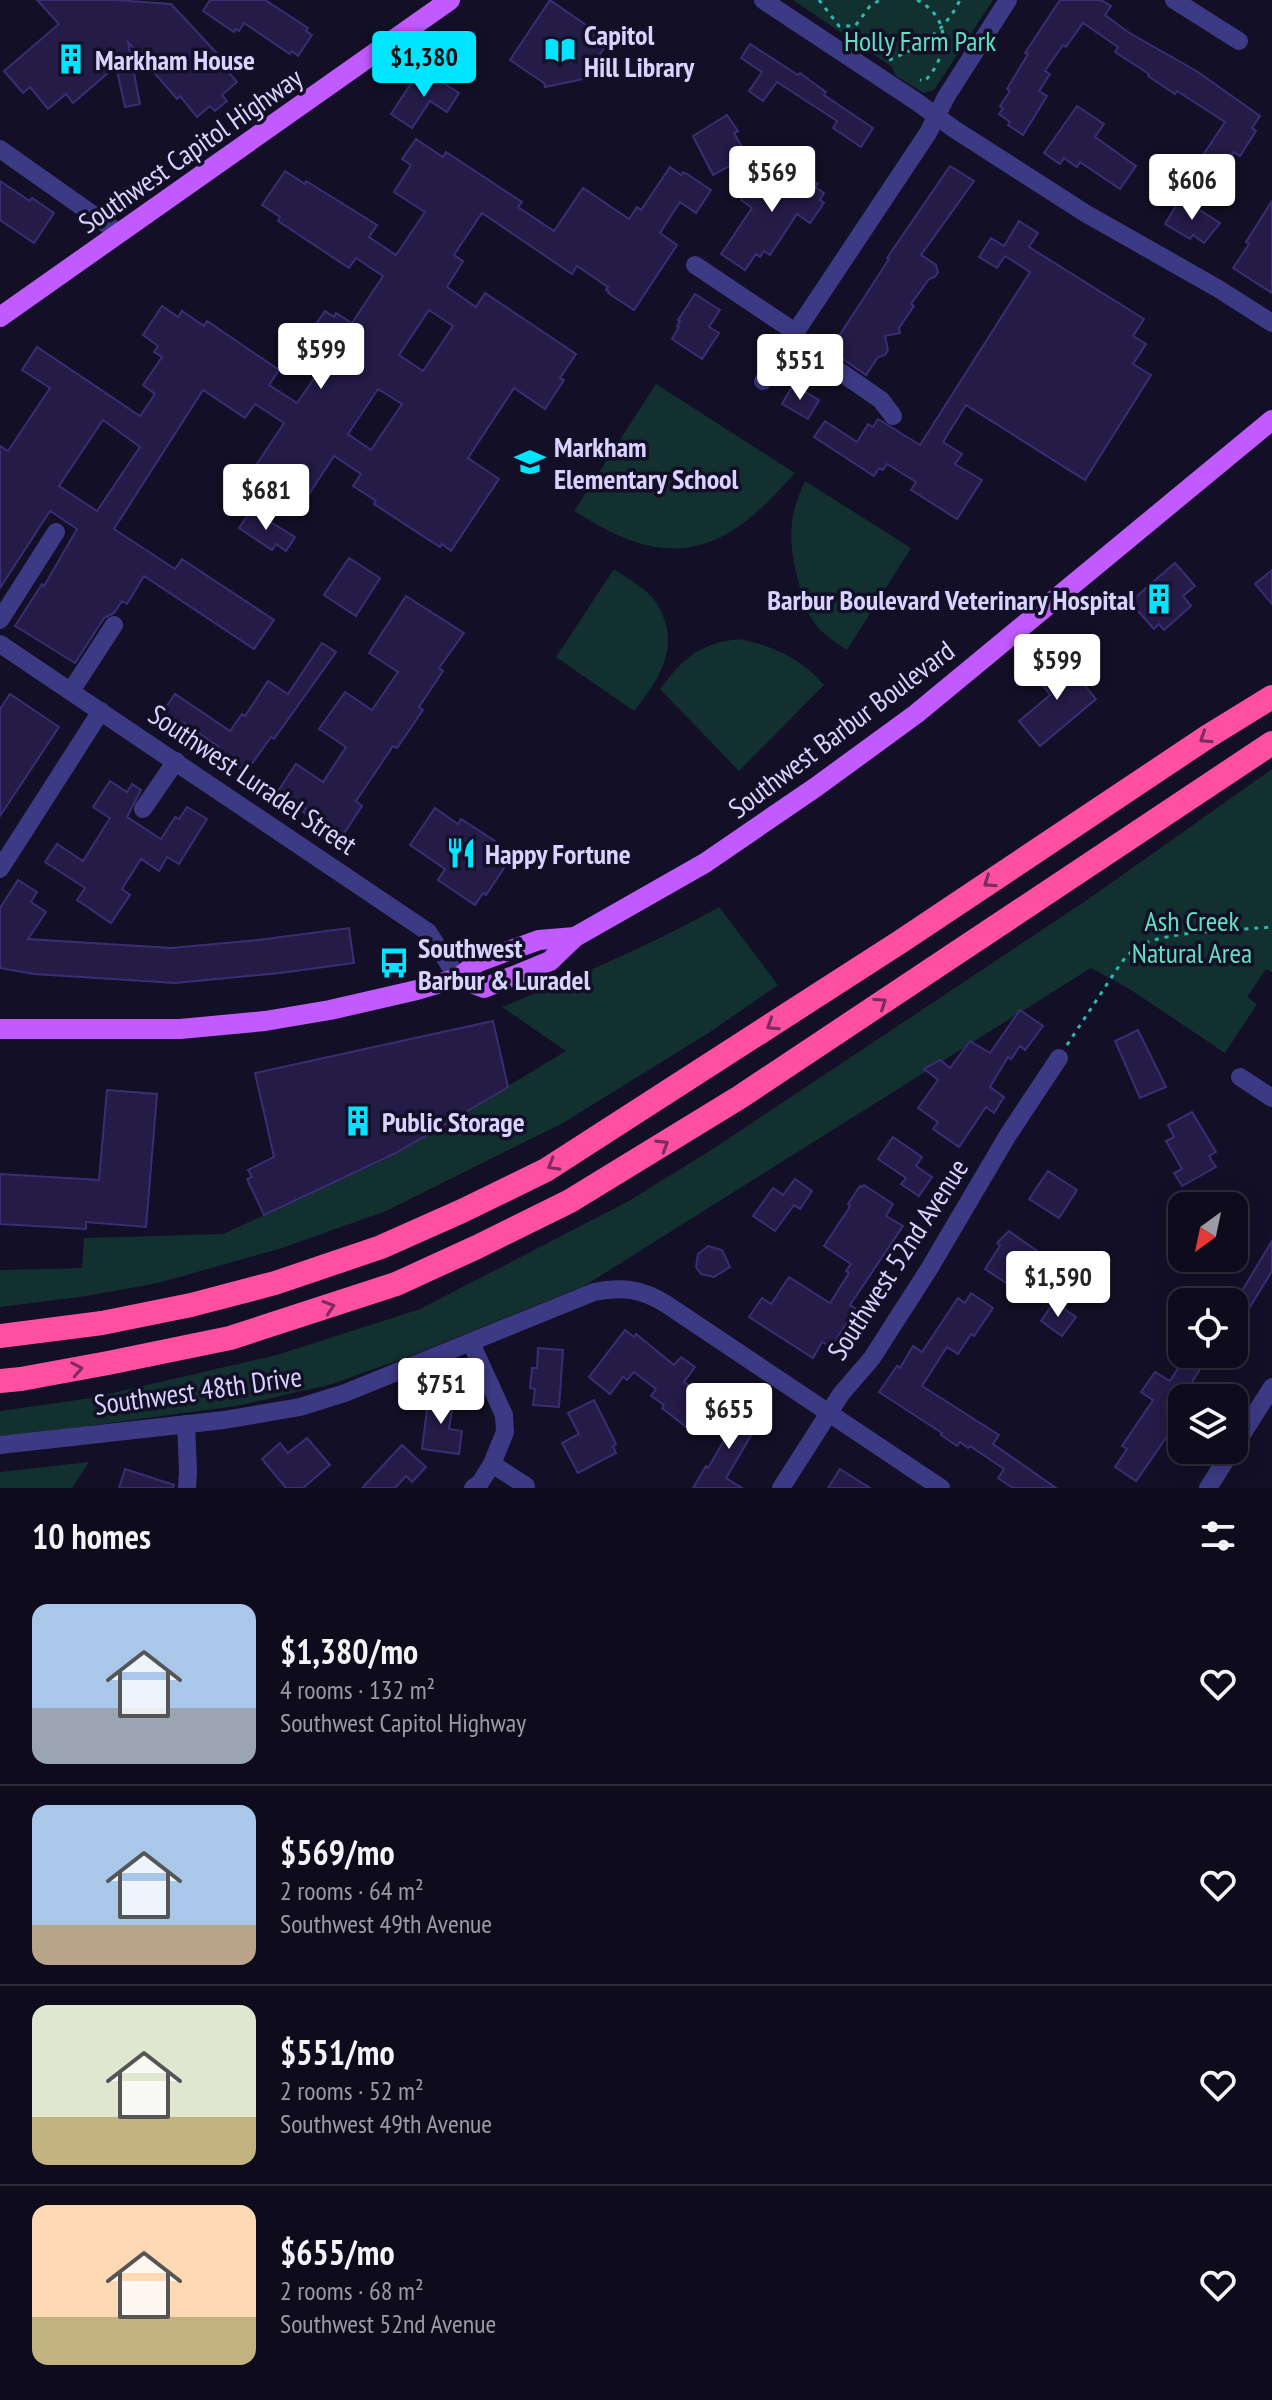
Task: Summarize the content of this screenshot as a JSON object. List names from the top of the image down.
{
  "streets": {
    "main road": ["Southwest Capitol Highway", "Southwest Barbur Boulevard"],
    "street": ["Southwest Luradel Street", "Southwest 52nd Avenue", "Southwest 48th Drive"]
  },
  "crossings": [
    ["Southwest Barbur Boulevard", "Southwest Luradel Street"],
    ["Southwest 52nd Avenue", "Southwest 48th Drive"]
  ],
  "parks": ["Holly Farm Park", "Ash Creek Natural Area"],
  "places": {
    "library": ["Capitol Hill Library"],
    "building": ["Markham House", "Barbur Boulevard Veterinary Hospital", "Public Storage"],
    "school or university": ["Markham Elementary School"],
    "restaurant": ["Happy Fortune"],
    "bus stop": ["Southwest Barbur & Luradel"]
  },
  "north": "bottom left",
  "page": {
    "price": [
      "$1,380",
      "$569",
      "$606",
      "$599",
      "$551",
      "$681",
      "$599",
      "$1,590",
      "$751",
      "$655"
    ],
    "heading": "10 homes",
    "list": [
      {
        "name": "$1,380/mo",
        "note": "4 rooms · 132 m² · Southwest Capitol Highway"
      },
      {
        "name": "$569/mo",
        "note": "2 rooms · 64 m² · Southwest 49th Avenue"
      },
      {
        "name": "$551/mo",
        "note": "2 rooms · 52 m² · Southwest 49th Avenue"
      },
      {
        "name": "$655/mo",
        "note": "2 rooms · 68 m² · Southwest 52nd Avenue"
      }
    ]
  }
}
